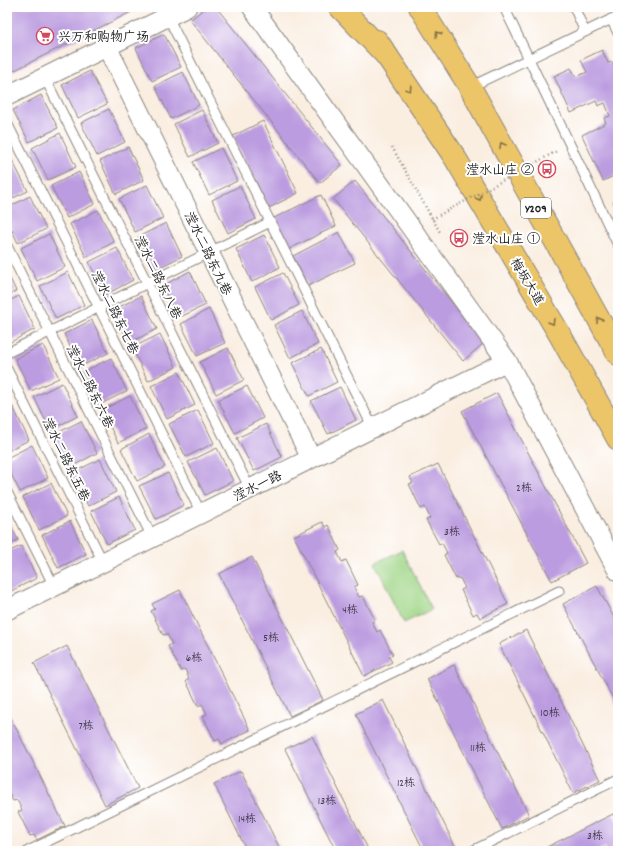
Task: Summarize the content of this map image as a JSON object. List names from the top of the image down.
{
  "streets": {
    "main road": ["Y209", "梅坂大道"],
    "street": ["滢水二路东九巷", "滢水一路"],
    "lane": [
      "滢水二路东八巷",
      "滢水二路东七巷",
      "滢水二路东六巷",
      "滢水二路东五巷"
    ]
  },
  "crossings": [
    ["滢水二路东九巷", "滢水一路"],
    ["滢水二路东八巷", "滢水一路"],
    ["滢水二路东七巷", "滢水一路"],
    ["滢水二路东六巷", "滢水一路"],
    ["滢水二路东五巷", "滢水一路"]
  ],
  "places": {
    "supermarket": ["兴万和购物广场"],
    "bus stop": ["滢水山庄 ②", "滢水山庄 ①"]
  },
  "house_numbers": [
    "2栋",
    "3栋",
    "4栋",
    "5栋",
    "6栋",
    "10栋",
    "7栋",
    "11栋",
    "12栋",
    "13栋",
    "14栋",
    "3栋"
  ]
}
